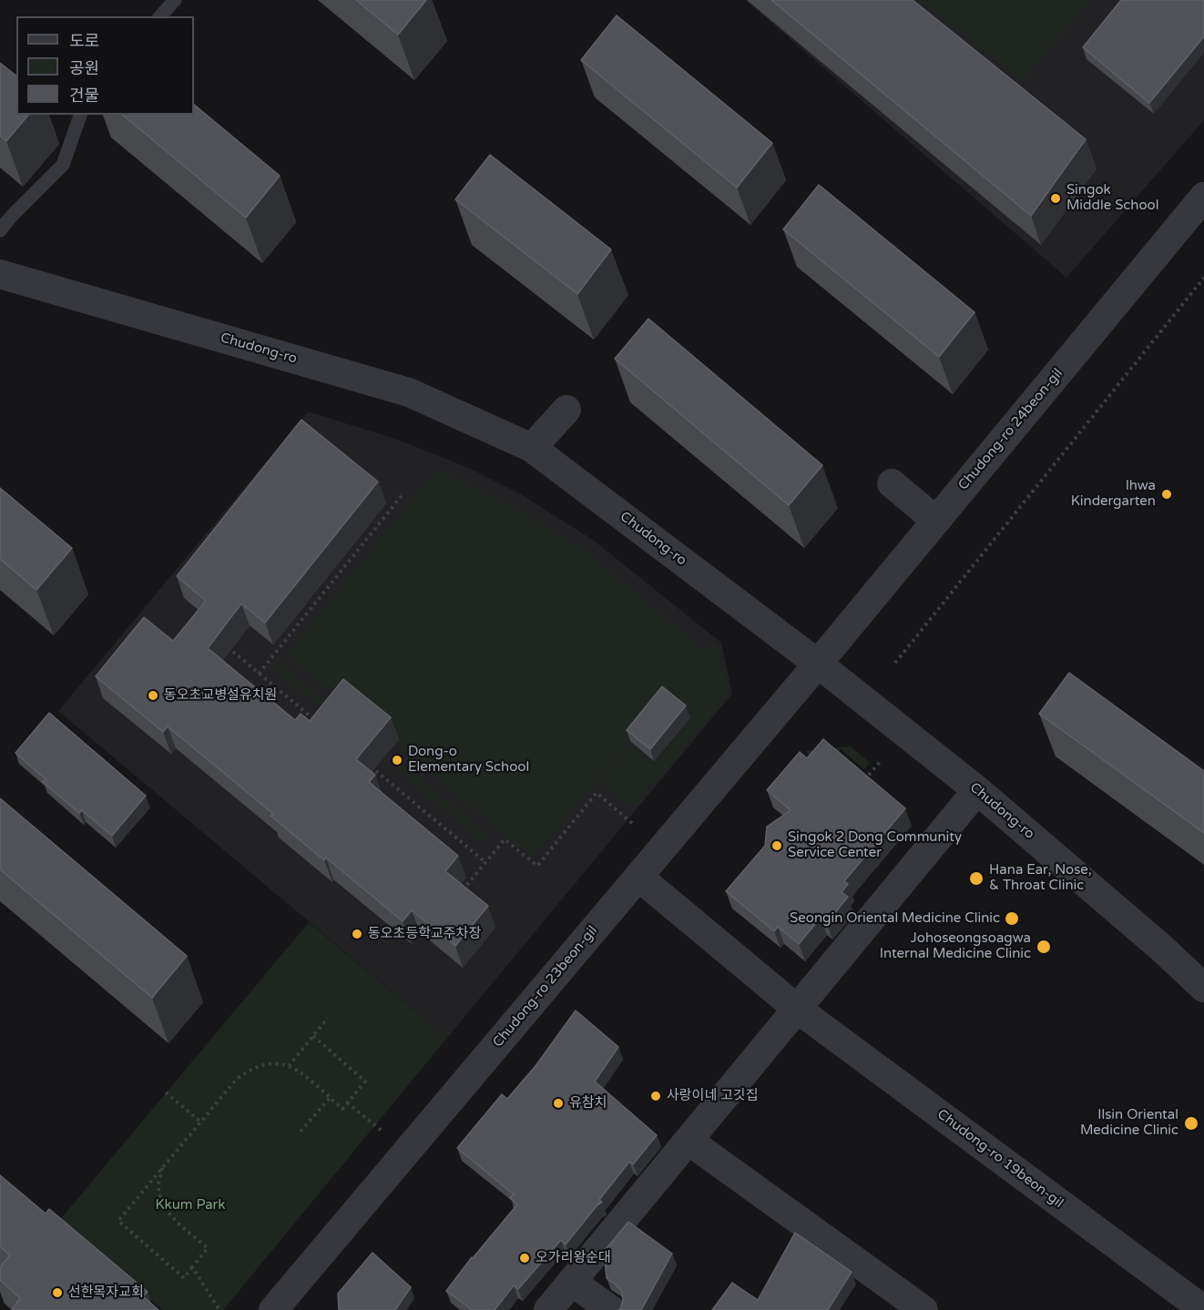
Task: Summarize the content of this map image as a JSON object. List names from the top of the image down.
{
  "streets": {
    "street": [
      "Chudong-ro",
      "Chudong-ro 24beon-gil",
      "Chudong-ro 23beon-gil",
      "Chudong-ro 19beon-gil"
    ]
  },
  "crossings": [
    ["Chudong-ro", "Chudong-ro 24beon-gil"],
    ["Chudong-ro", "Chudong-ro 23beon-gil"],
    ["Chudong-ro 24beon-gil", "Chudong-ro 23beon-gil"],
    ["Chudong-ro 23beon-gil", "Chudong-ro 19beon-gil"]
  ],
  "parks": ["Kkum Park"],
  "places": [
    "Singok Middle School",
    "Ihwa Kindergarten",
    "동오초교병설유치원",
    "Dong-o Elementary School",
    "Singok 2 Dong Community Service Center",
    "Hana Ear, Nose, & Throat Clinic",
    "Seongin Oriental Medicine Clinic",
    "동오초등학교주차장",
    "Johoseongsoagwa Internal Medicine Clinic",
    "사랑이네 고깃집",
    "유참치",
    "Ilsin Oriental Medicine Clinic",
    "오가리왕순대",
    "선한목자교회"
  ],
  "legend": ["도로", "공원", "건물"]
}
